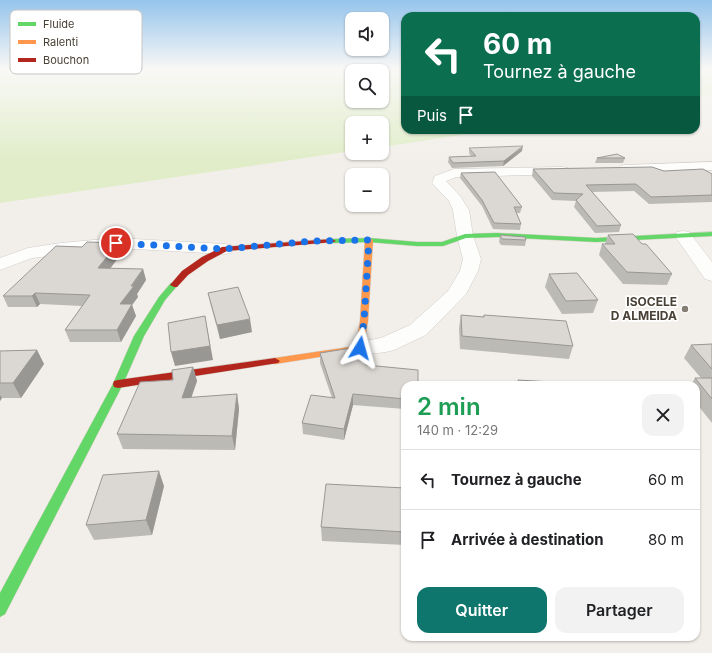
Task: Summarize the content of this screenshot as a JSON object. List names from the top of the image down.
{
  "places": ["ISOCELE D ALMEIDA"],
  "legend": ["Fluide", "Ralenti", "Bouchon"],
  "page": {
    "map_buttons": ["+", "−"],
    "turn": ["60 m", "Tournez à gauche"],
    "then": "Puis",
    "heading": ["2 min", "140 m · 12:29"],
    "list": [
      {
        "name": "Tournez à gauche",
        "value": "60 m"
      },
      {
        "name": "Arrivée à destination",
        "value": "80 m"
      }
    ],
    "buttons": ["Quitter", "Partager"]
  }
}
